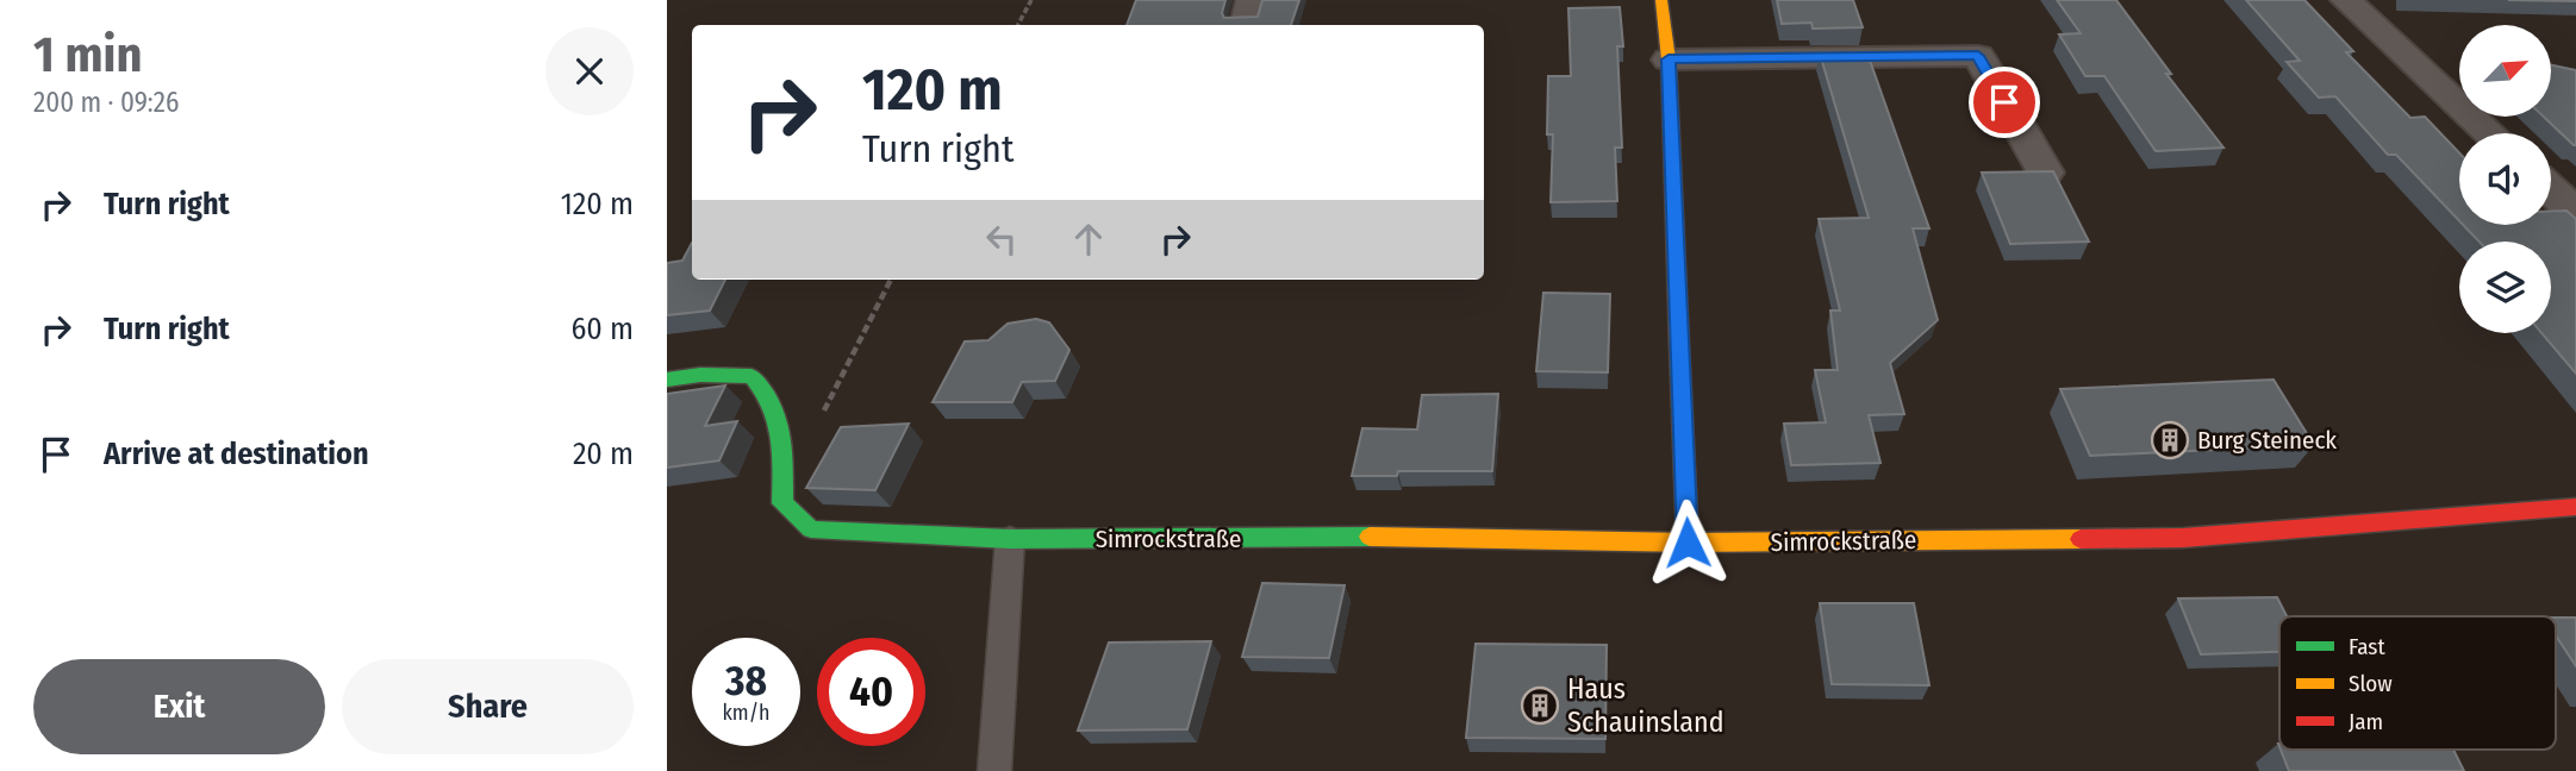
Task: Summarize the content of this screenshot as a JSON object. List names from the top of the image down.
{
  "streets": {
    "street": ["Simrockstraße"]
  },
  "places": {
    "building": ["Burg Steineck", "Haus Schauinsland"]
  },
  "legend": ["Fast", "Slow", "Jam"],
  "north": "top right",
  "page": {
    "heading": ["1 min", "200 m · 09:26"],
    "turn": ["120 m", "Turn right"],
    "list": [
      {
        "name": "Turn right",
        "value": "120 m"
      },
      {
        "name": "Turn right",
        "value": "60 m"
      },
      {
        "name": "Arrive at destination",
        "value": "20 m"
      }
    ],
    "speed": "38 km/h",
    "limit": "40",
    "buttons": ["Exit", "Share"]
  }
}
